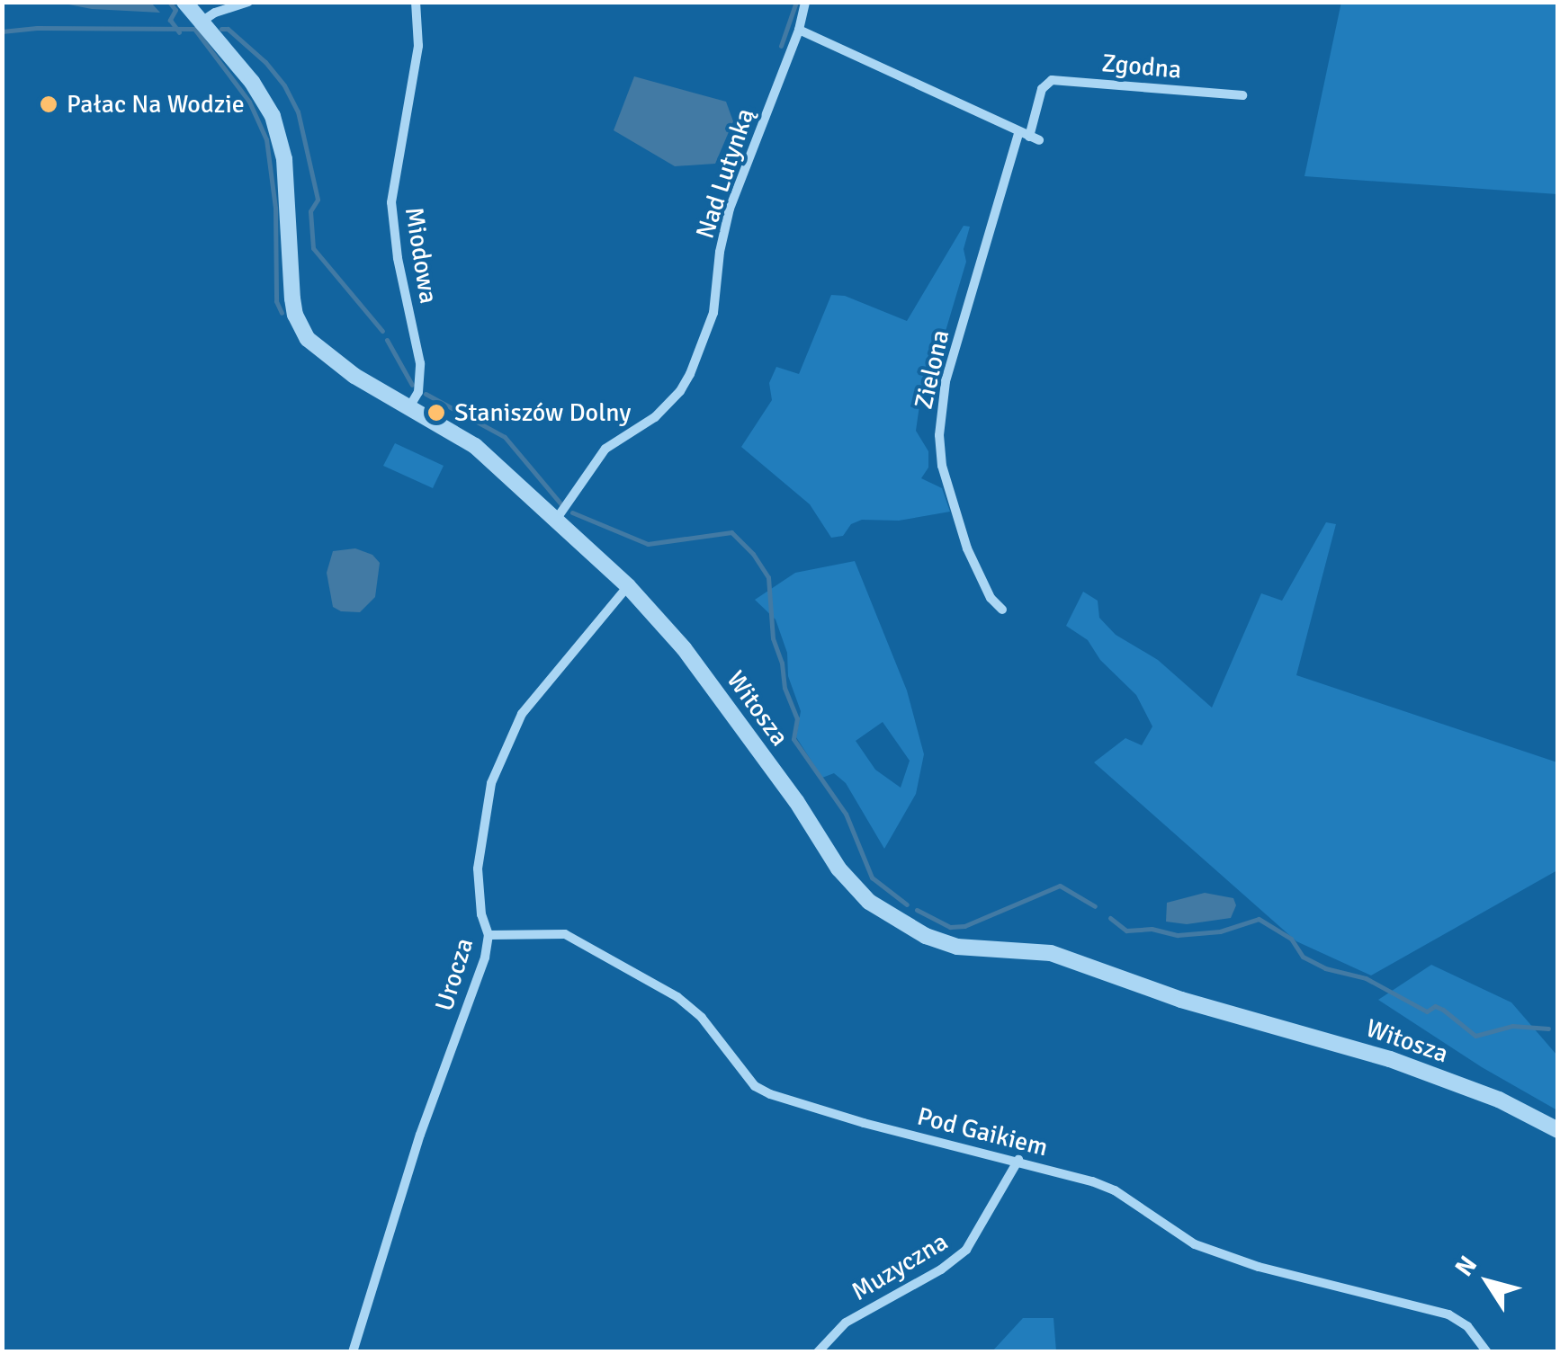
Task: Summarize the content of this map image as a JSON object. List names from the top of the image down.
{
  "streets": {
    "street": [
      "Zgodna",
      "Nad Lutynką",
      "Miodowa",
      "Zielona",
      "Witosza",
      "Urocza",
      "Pod Gaikiem",
      "Muzyczna"
    ]
  },
  "crossings": [
    ["Zgodna", "Zielona"],
    ["Nad Lutynką", "Witosza"],
    ["Miodowa", "Witosza"],
    ["Witosza", "Urocza"],
    ["Urocza", "Pod Gaikiem"],
    ["Pod Gaikiem", "Muzyczna"]
  ],
  "places": ["Pałac Na Wodzie", "Staniszów Dolny"],
  "north": "top left"
}
